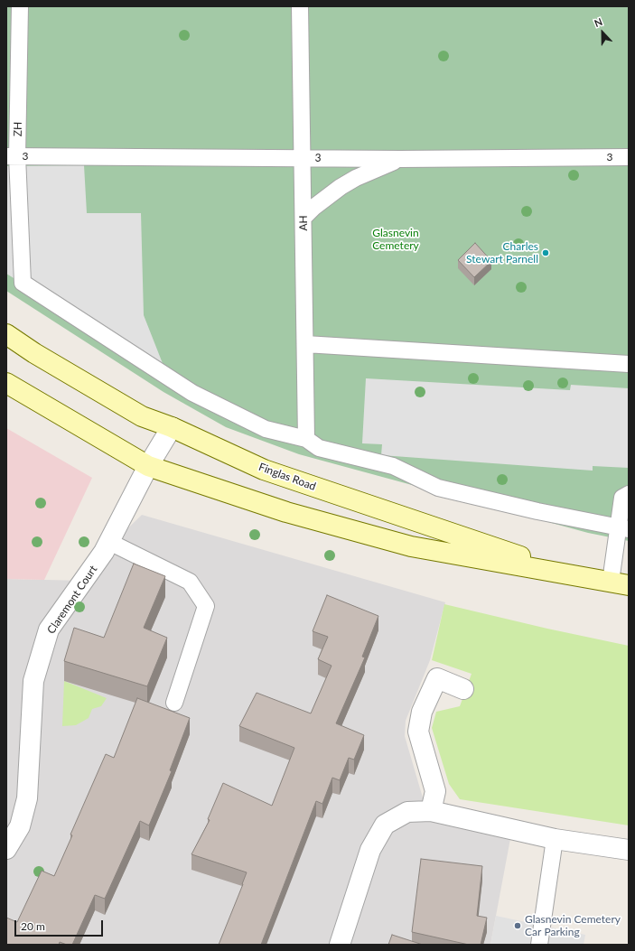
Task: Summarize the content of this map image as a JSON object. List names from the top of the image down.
{
  "streets": {
    "main road": ["Finglas Road"],
    "street": ["Claremont Court"],
    "lane": ["ZH", "3", "AH"]
  },
  "crossings": [
    ["ZH", "3"],
    ["ZH", "AH"],
    ["3", "AH"],
    ["Finglas Road", "Claremont Court"]
  ],
  "parks": ["Glasnevin Cemetery"],
  "places": ["Charles Stewart Parnell", "Glasnevin Cemetery Car Parking"],
  "scale_bar": "20 m",
  "north": "top"
}
